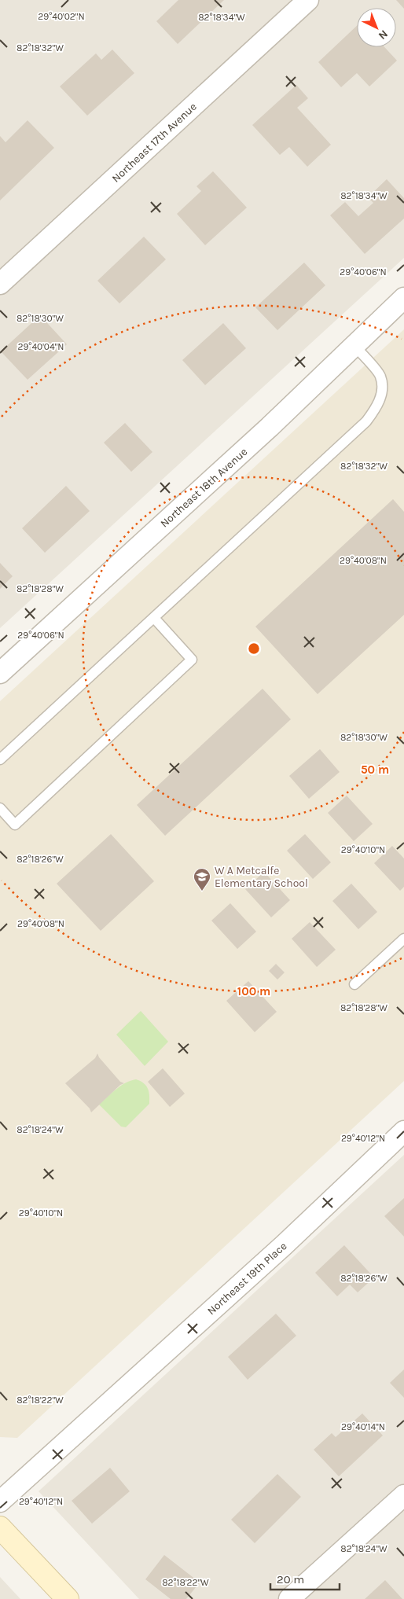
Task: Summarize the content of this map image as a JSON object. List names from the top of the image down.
{
  "streets": {
    "street": ["Northeast 17th Avenue", "Northeast 18th Avenue", "Northeast 19th Place"]
  },
  "places": {
    "school or university": ["W A Metcalfe Elementary School"]
  },
  "scale_bar": "20 m",
  "north": "bottom right",
  "coordinates": [
    "29°40'02\"N",
    "82°18'34\"W",
    "82°18'32\"W",
    "29°40'06\"N",
    "82°18'30\"W",
    "29°40'04\"N",
    "29°40'08\"N",
    "82°18'28\"W",
    "29°40'10\"N",
    "82°18'26\"W",
    "82°18'24\"W",
    "29°40'12\"N",
    "82°18'22\"W",
    "29°40'14\"N"
  ],
  "rings": ["50 m", "100 m"]
}
